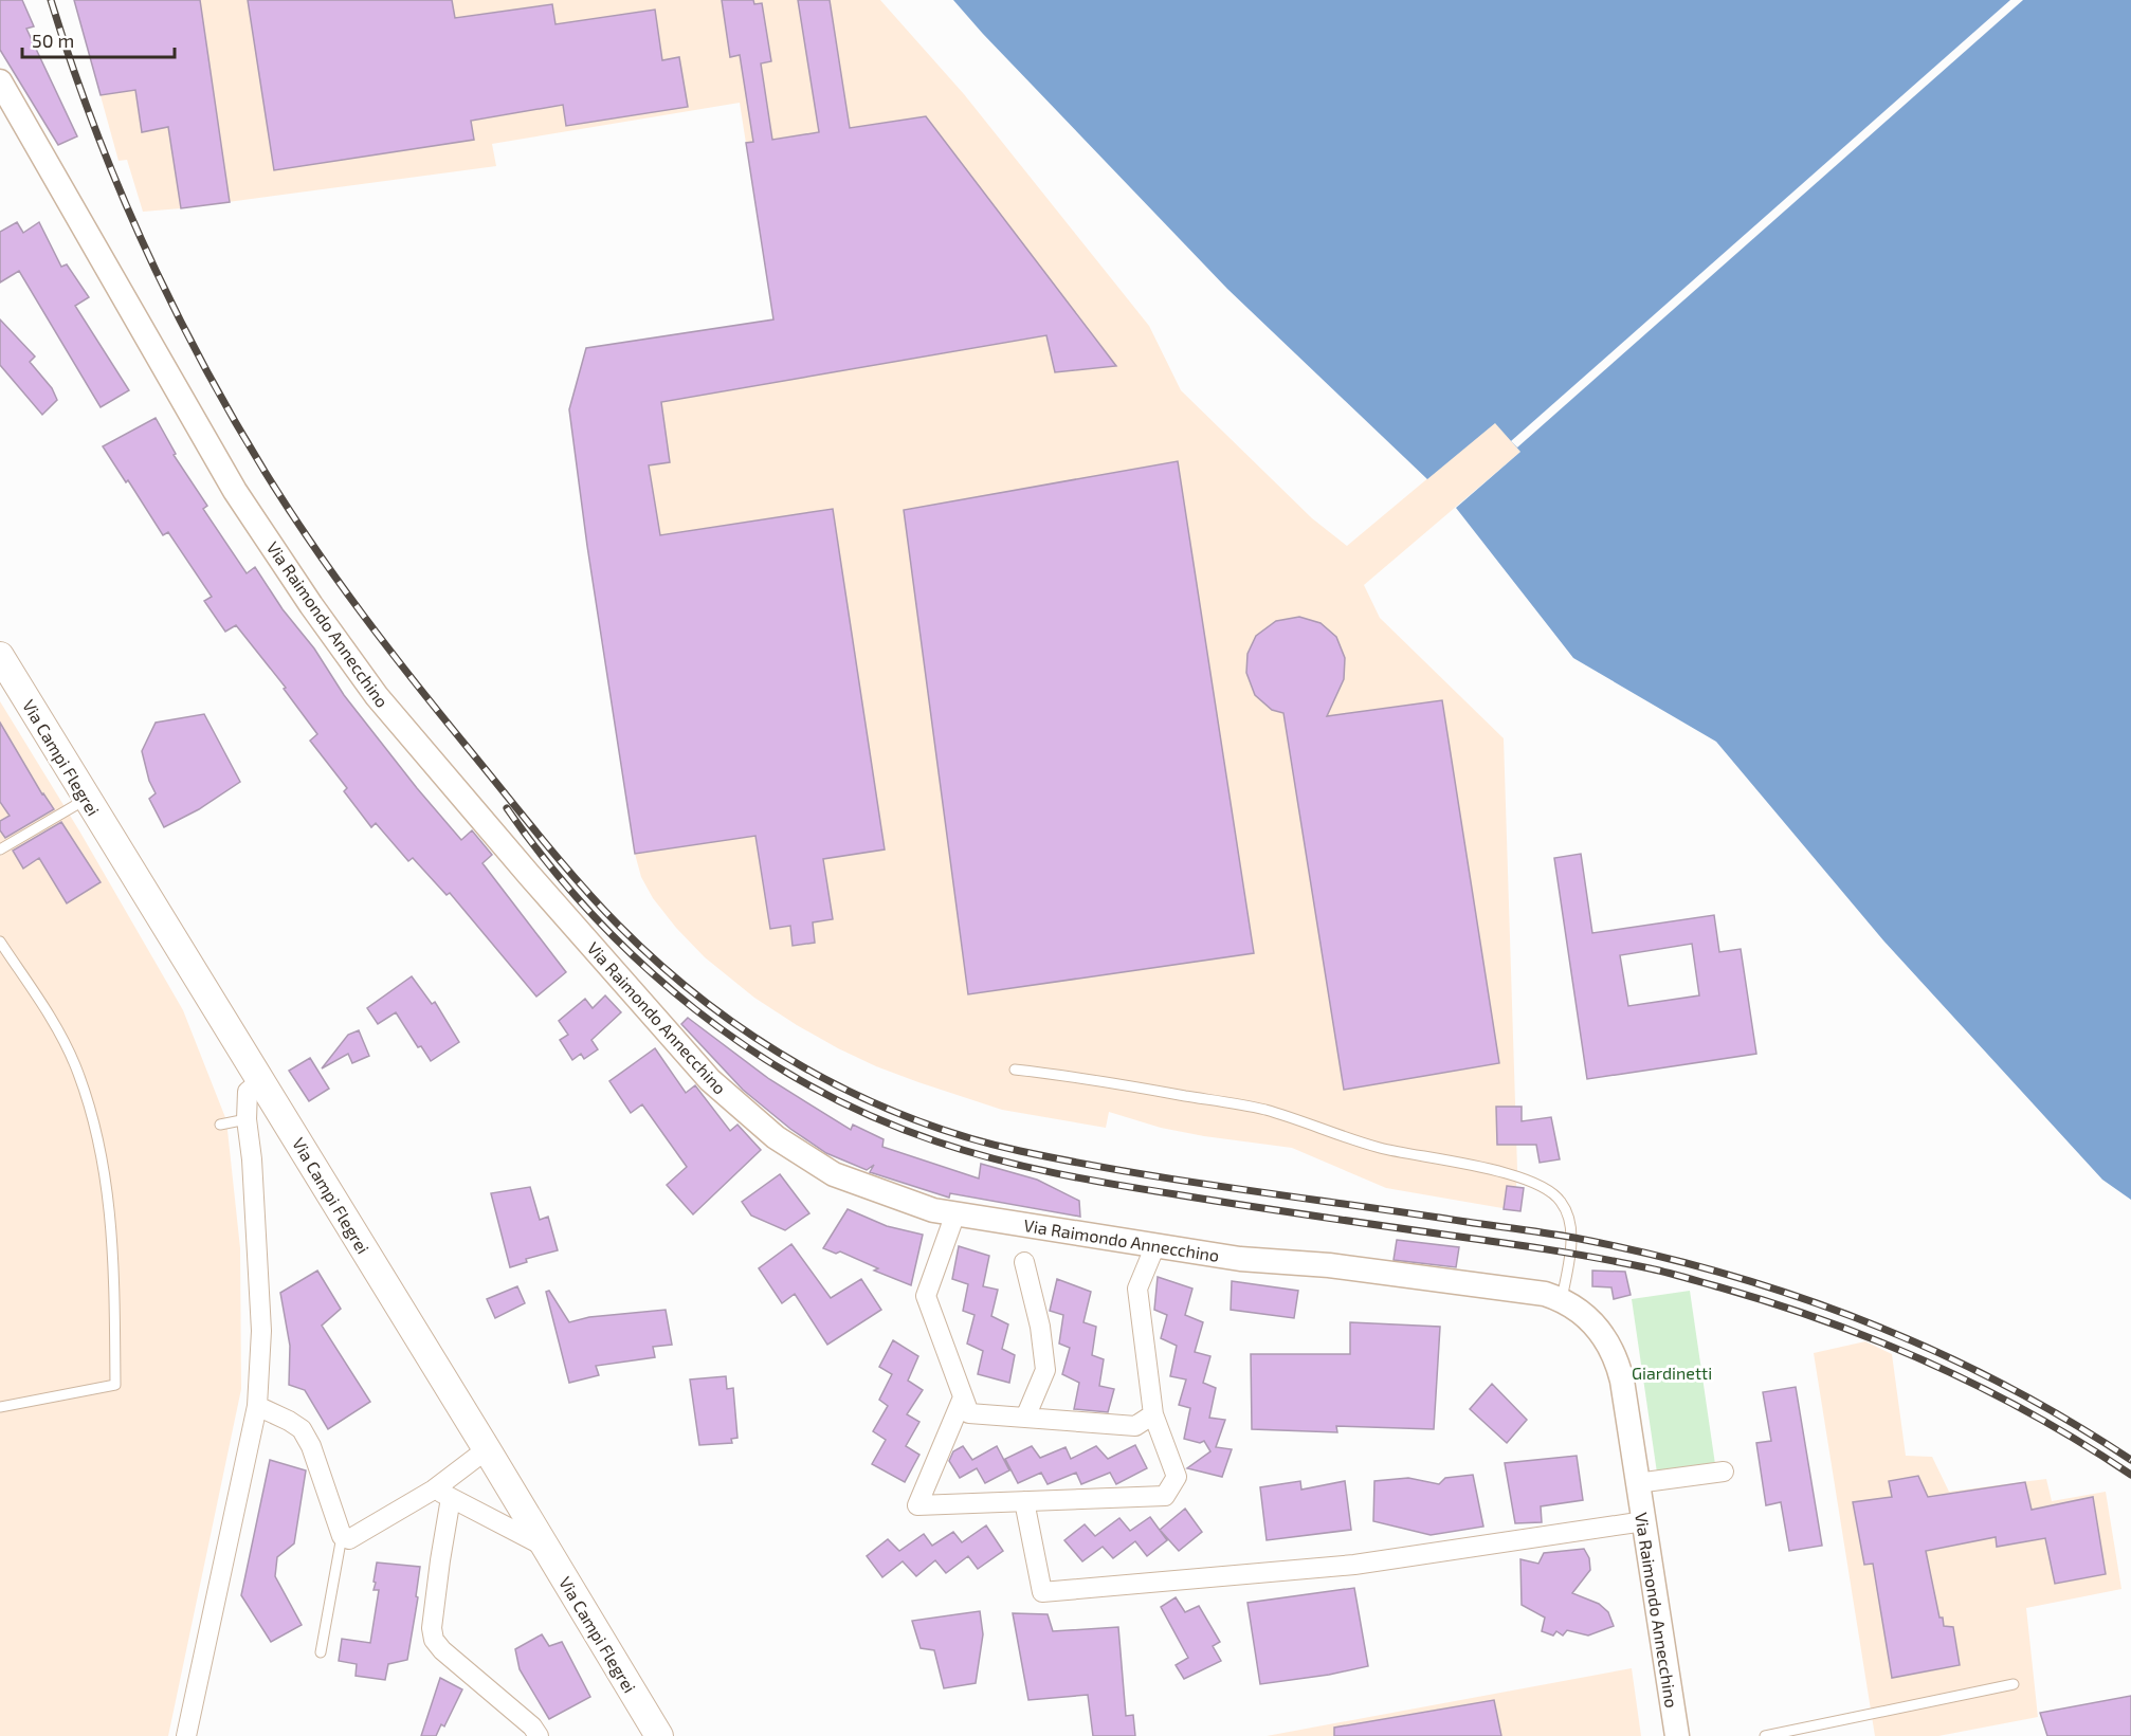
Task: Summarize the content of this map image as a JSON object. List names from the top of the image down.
{
  "streets": {
    "main road": ["Via Campi Flegrei"],
    "street": ["Via Raimondo Annecchino"]
  },
  "parks": ["Giardinetti"],
  "scale_bar": "50 m"
}
